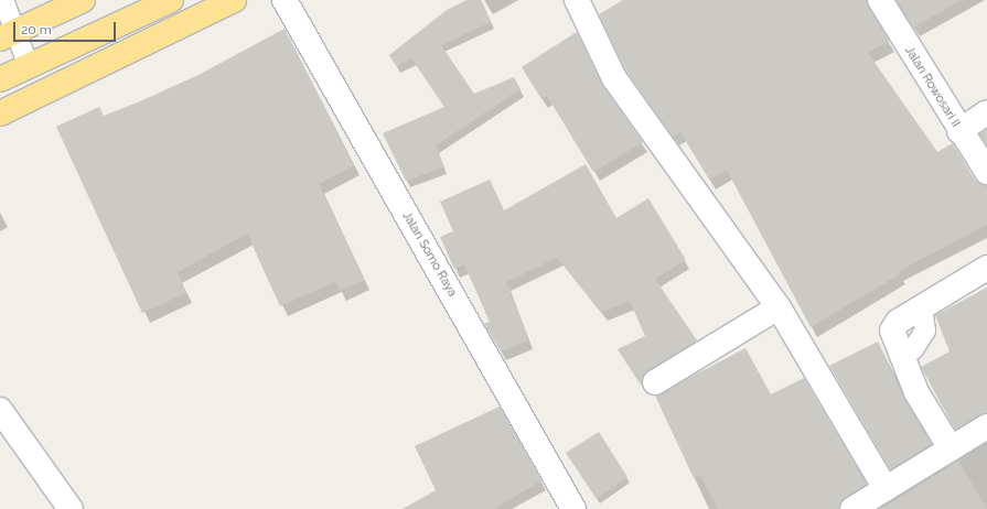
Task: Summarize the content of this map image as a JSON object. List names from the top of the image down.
{
  "streets": {
    "street": ["Jalan Rowosari II", "Jalan Somo Raya"]
  },
  "scale_bar": "20 m"
}
